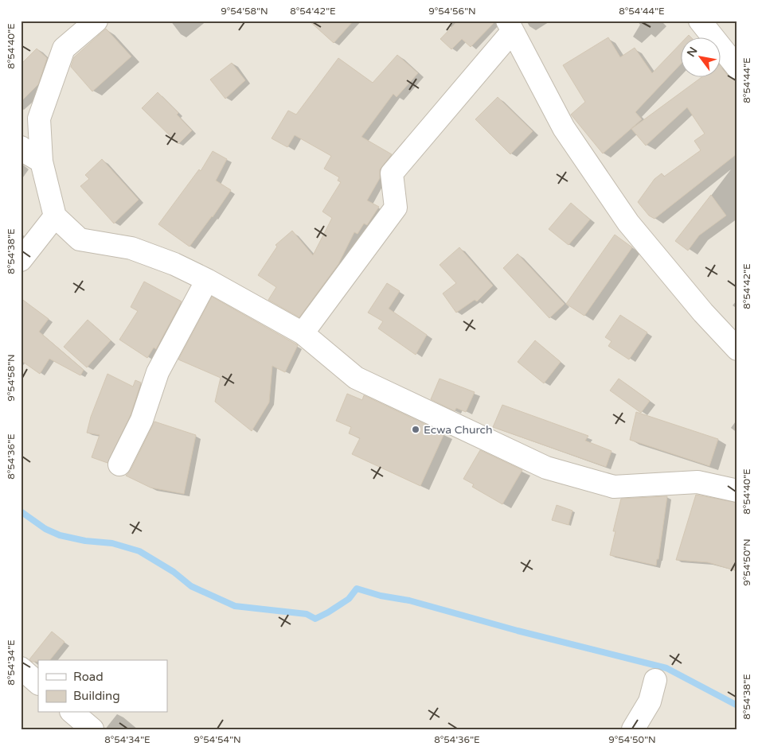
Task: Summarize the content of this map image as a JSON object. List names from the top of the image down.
{
  "places": ["Ecwa Church"],
  "legend": ["Road", "Building"],
  "north": "top left",
  "coordinates": [
    "9°54'58\"N",
    "8°54'42\"E",
    "9°54'56\"N",
    "8°54'44\"E",
    "8°54'40\"E",
    "8°54'38\"E",
    "8°54'36\"E",
    "9°54'50\"N",
    "8°54'34\"E",
    "9°54'54\"N"
  ]
}
